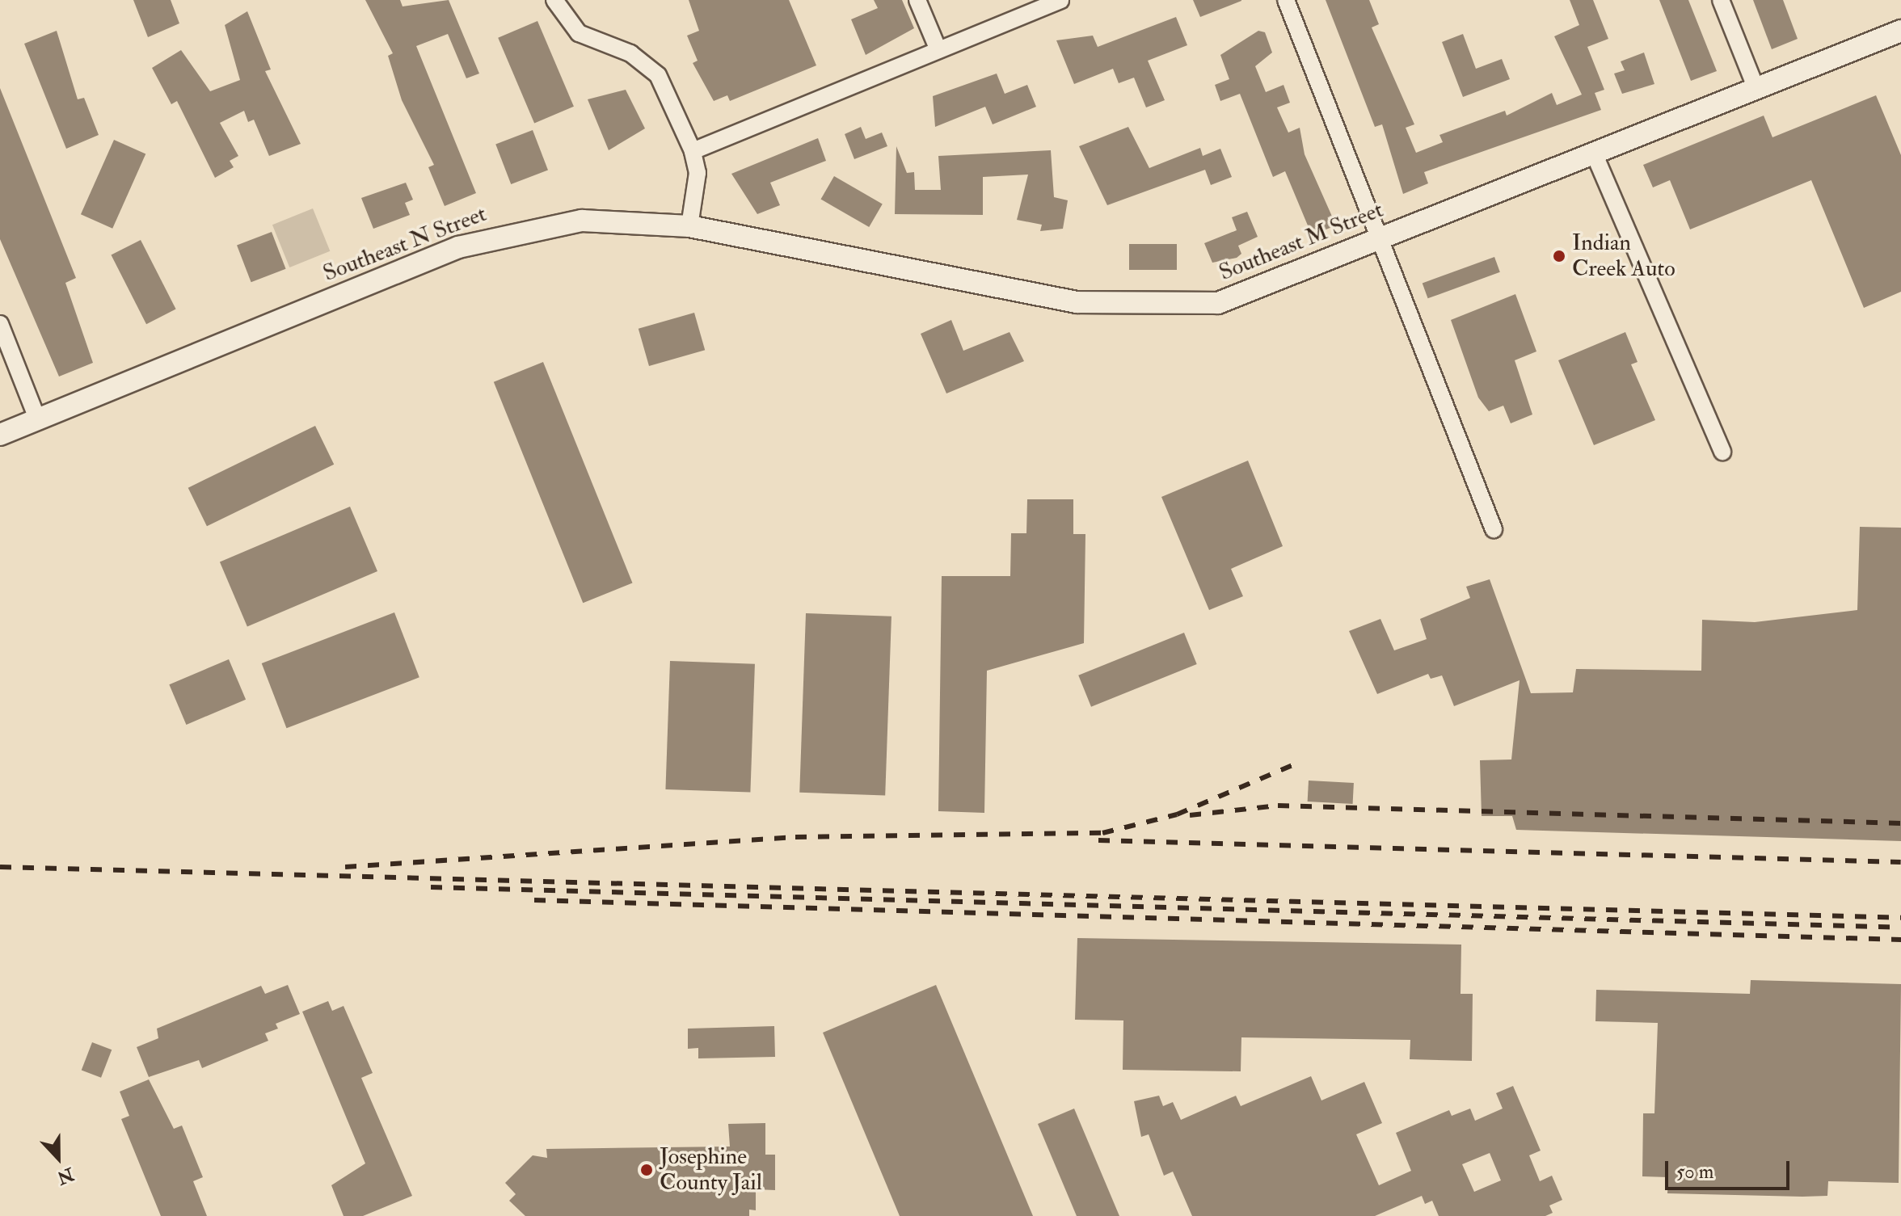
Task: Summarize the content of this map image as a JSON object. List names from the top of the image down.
{
  "streets": {
    "street": ["Southeast M Street", "Southeast N Street"]
  },
  "crossings": [
    ["Southeast M Street", "Southeast N Street"]
  ],
  "places": ["Indian Creek Auto", "Josephine County Jail"],
  "scale_bar": "50 m",
  "north": "bottom"
}
